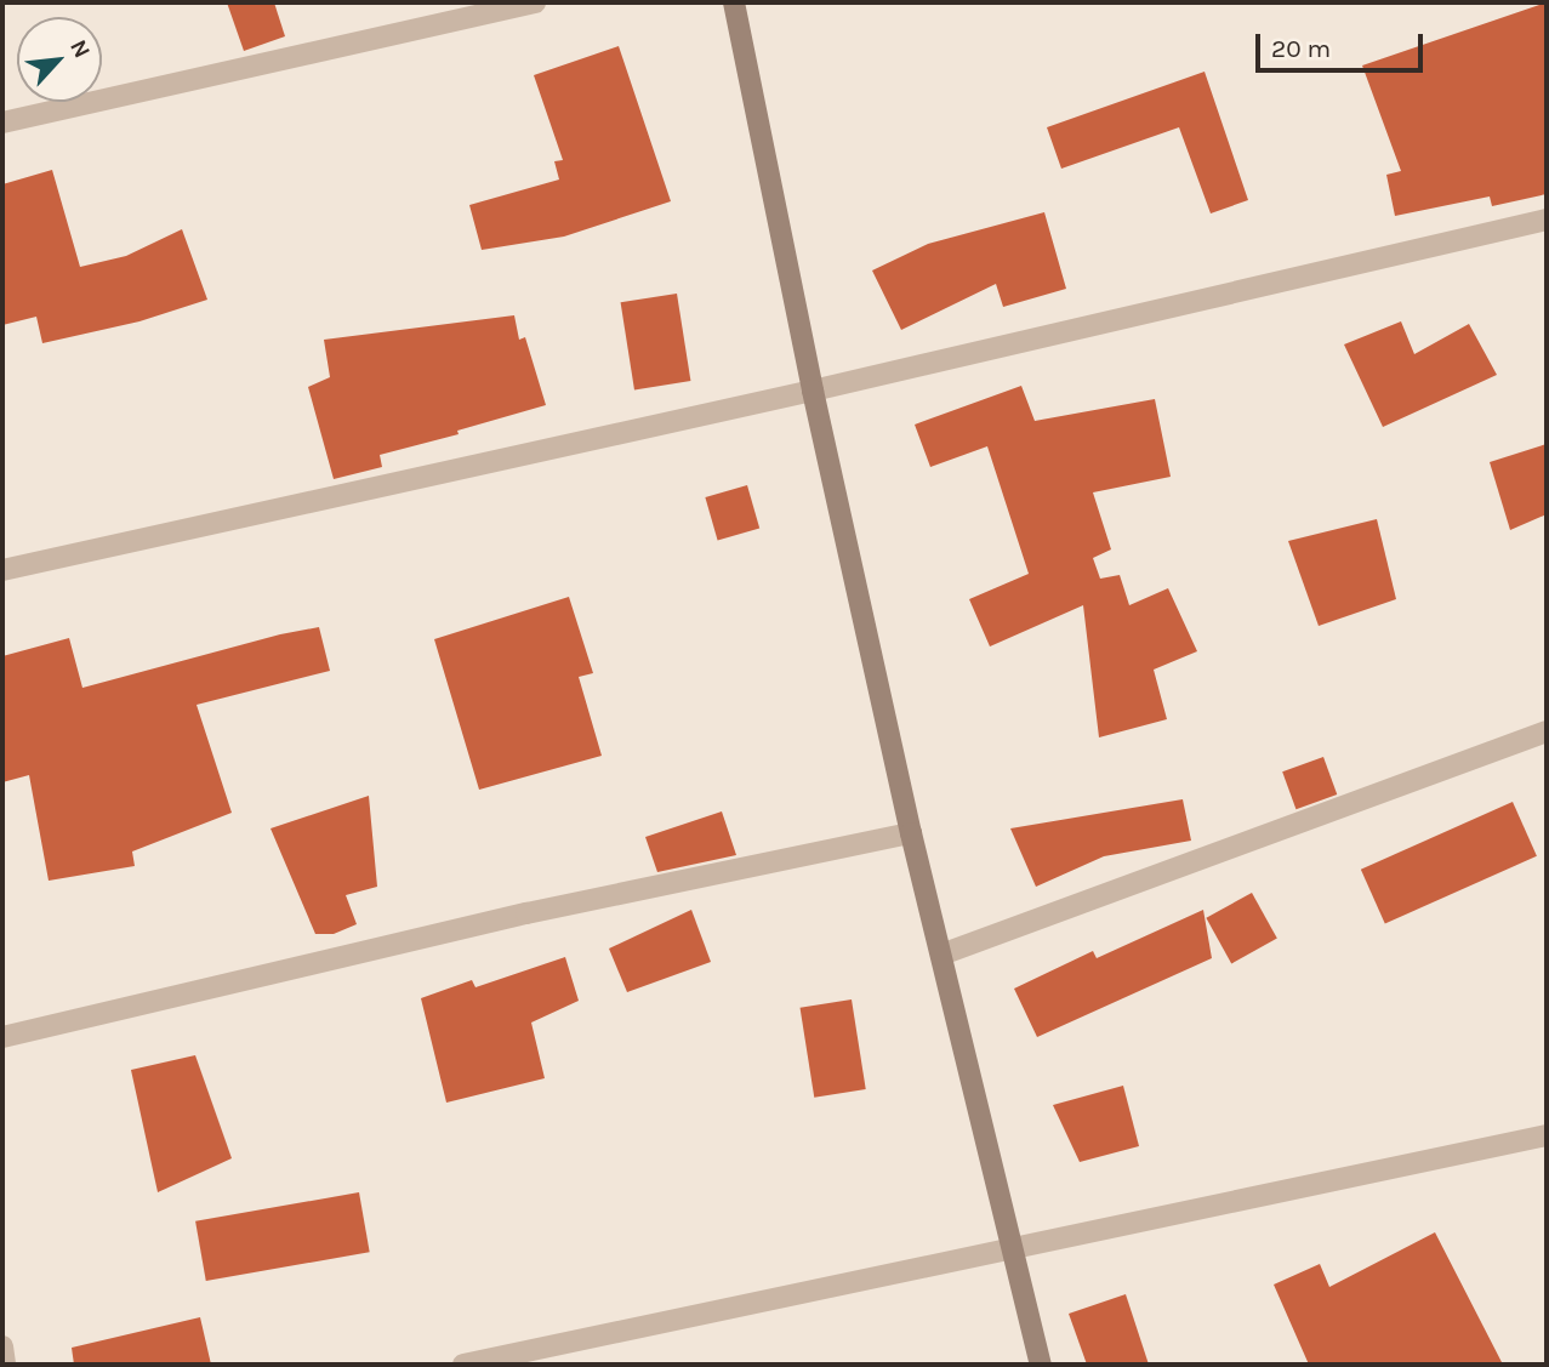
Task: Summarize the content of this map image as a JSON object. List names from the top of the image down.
{
  "scale_bar": "20 m",
  "north": "top right"
}
